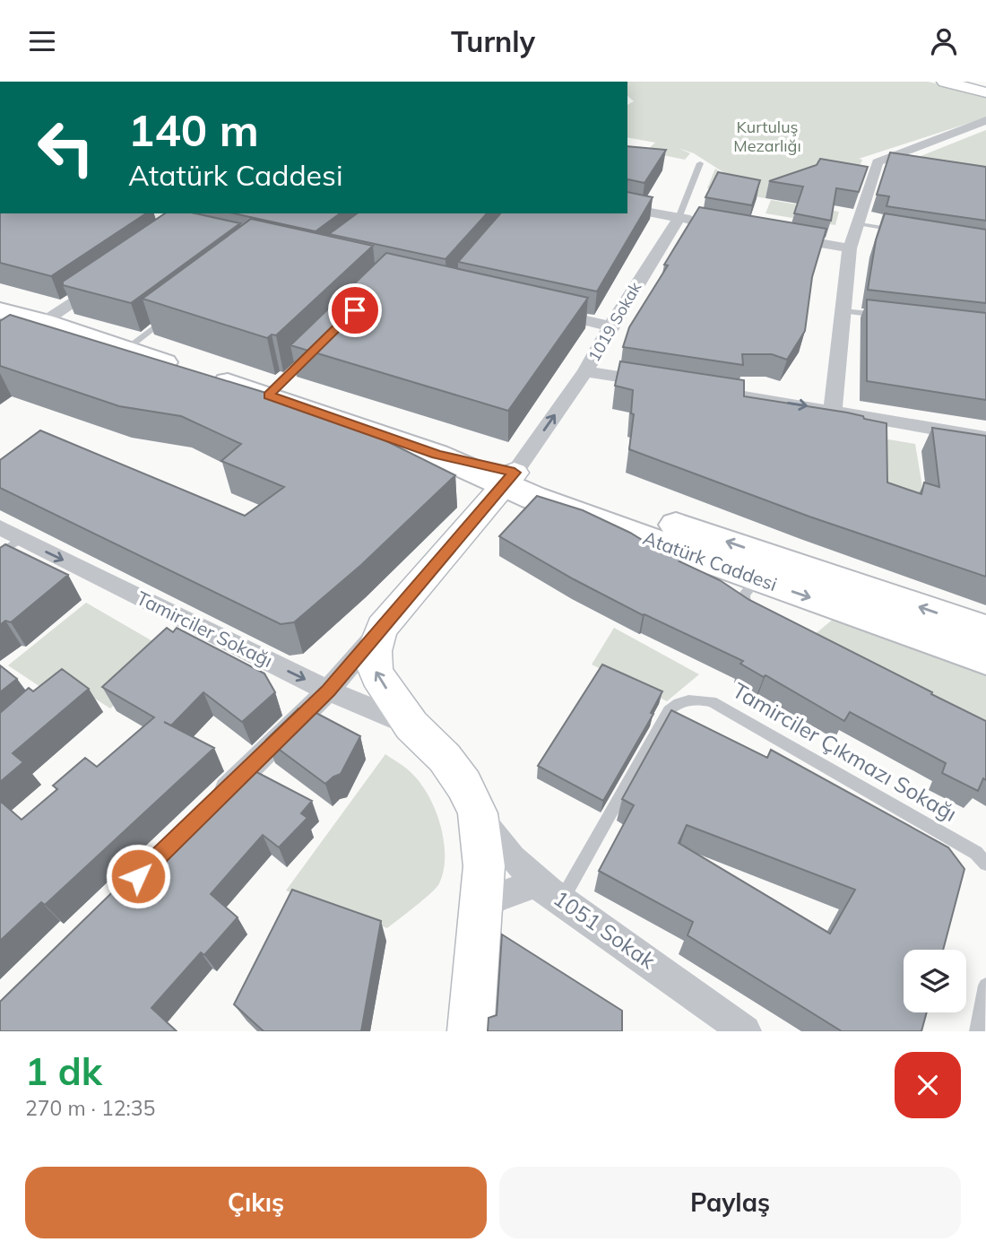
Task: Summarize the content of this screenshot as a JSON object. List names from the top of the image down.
{
  "streets": {
    "main road": ["Atatürk Caddesi", "Tamirciler Sokağı"],
    "street": ["1019 Sokak", "1051 Sokak"],
    "lane": ["Tamirciler Çıkmazı Sokağı"]
  },
  "crossings": [
    ["1019 Sokak", "Atatürk Caddesi"],
    ["Tamirciler Sokağı", "1051 Sokak"],
    ["Tamirciler Çıkmazı Sokağı", "1051 Sokak"]
  ],
  "one_way": ["1019 Sokak"],
  "parks": ["Kurtuluş Mezarlığı"],
  "page": {
    "header": "Turnly",
    "turn": ["140 m", "Atatürk Caddesi"],
    "heading": ["1 dk", "270 m · 12:35"],
    "buttons": ["Çıkış", "Paylaş"]
  }
}
